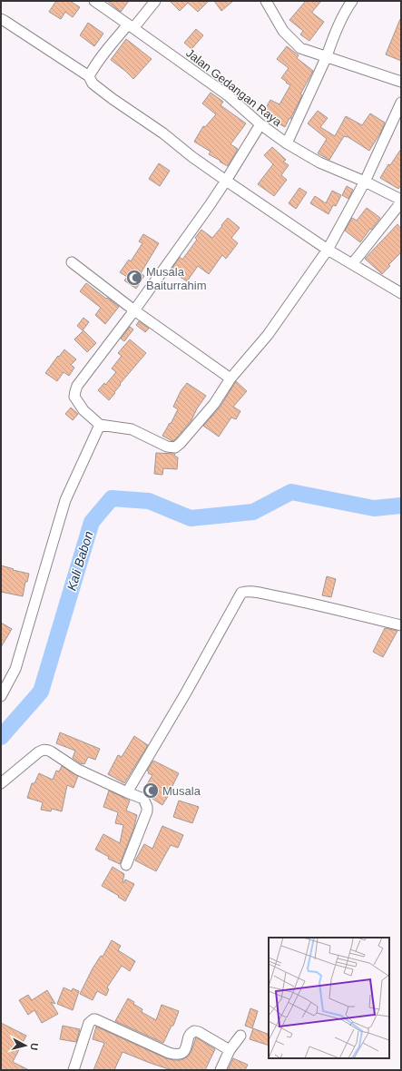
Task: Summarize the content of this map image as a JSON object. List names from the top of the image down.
{
  "streets": {
    "street": ["Jalan Gedangan Raya"]
  },
  "water": ["Kali Babon"],
  "places": {
    "mosque": ["Musala Baiturrahim", "Musala"]
  },
  "north": "right"
}
